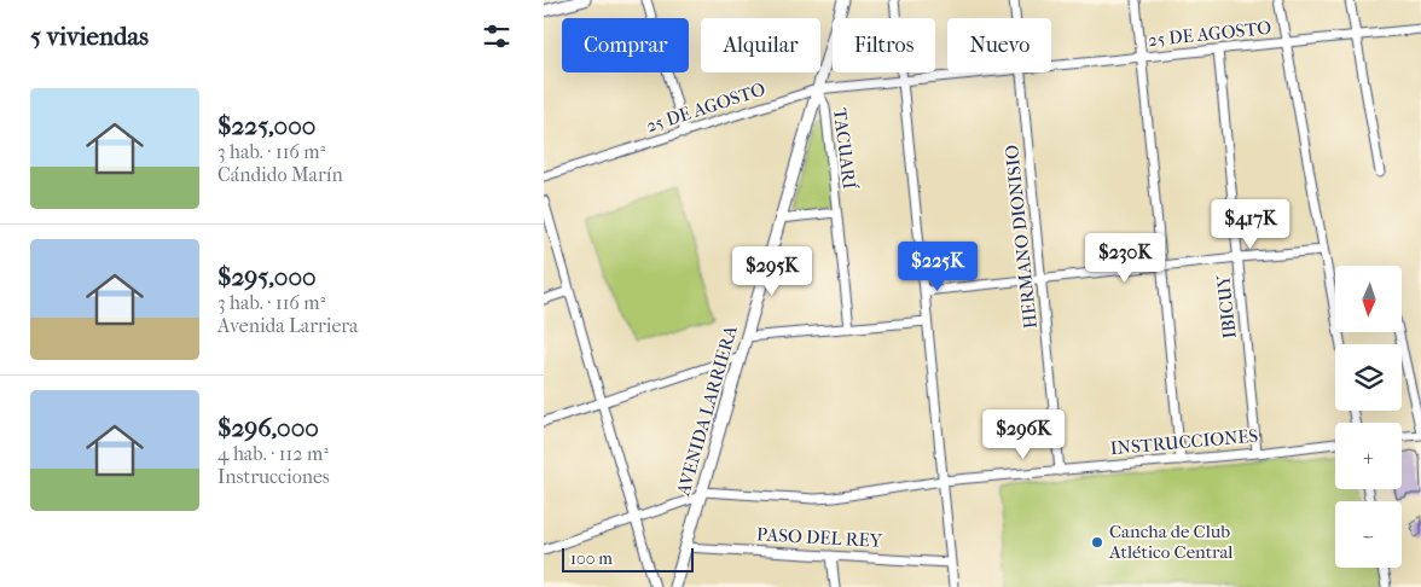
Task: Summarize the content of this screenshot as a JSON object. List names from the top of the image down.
{
  "streets": {
    "street": [
      "25 DE AGOSTO",
      "TACUARÍ",
      "HERMANO DIONISIO",
      "IBICUY",
      "AVENIDA LARRIERA",
      "INSTRUCCIONES",
      "PASO DEL REY"
    ]
  },
  "crossings": [
    ["25 DE AGOSTO", "TACUARÍ"],
    ["25 DE AGOSTO", "IBICUY"],
    ["25 DE AGOSTO", "AVENIDA LARRIERA"],
    ["TACUARÍ", "AVENIDA LARRIERA"],
    ["HERMANO DIONISIO", "INSTRUCCIONES"],
    ["IBICUY", "INSTRUCCIONES"],
    ["AVENIDA LARRIERA", "INSTRUCCIONES"],
    ["AVENIDA LARRIERA", "PASO DEL REY"]
  ],
  "places": ["Cancha de Club Atlético Central"],
  "scale_bar": "100 m",
  "north": "bottom",
  "page": {
    "heading": "5 viviendas",
    "chip": [
      "Comprar",
      "Alquilar",
      "Filtros",
      "Nuevo"
    ],
    "list": [
      {
        "name": "$225,000",
        "note": "3 hab. · 116 m² · Cándido Marín"
      },
      {
        "name": "$295,000",
        "note": "3 hab. · 116 m² · Avenida Larriera"
      },
      {
        "name": "$296,000",
        "note": "4 hab. · 112 m² · Instrucciones"
      }
    ],
    "price": [
      "$417K",
      "$230K",
      "$225K",
      "$295K",
      "$296K"
    ],
    "map_buttons": ["+", "−"],
    "scale": "100 m"
  }
}
